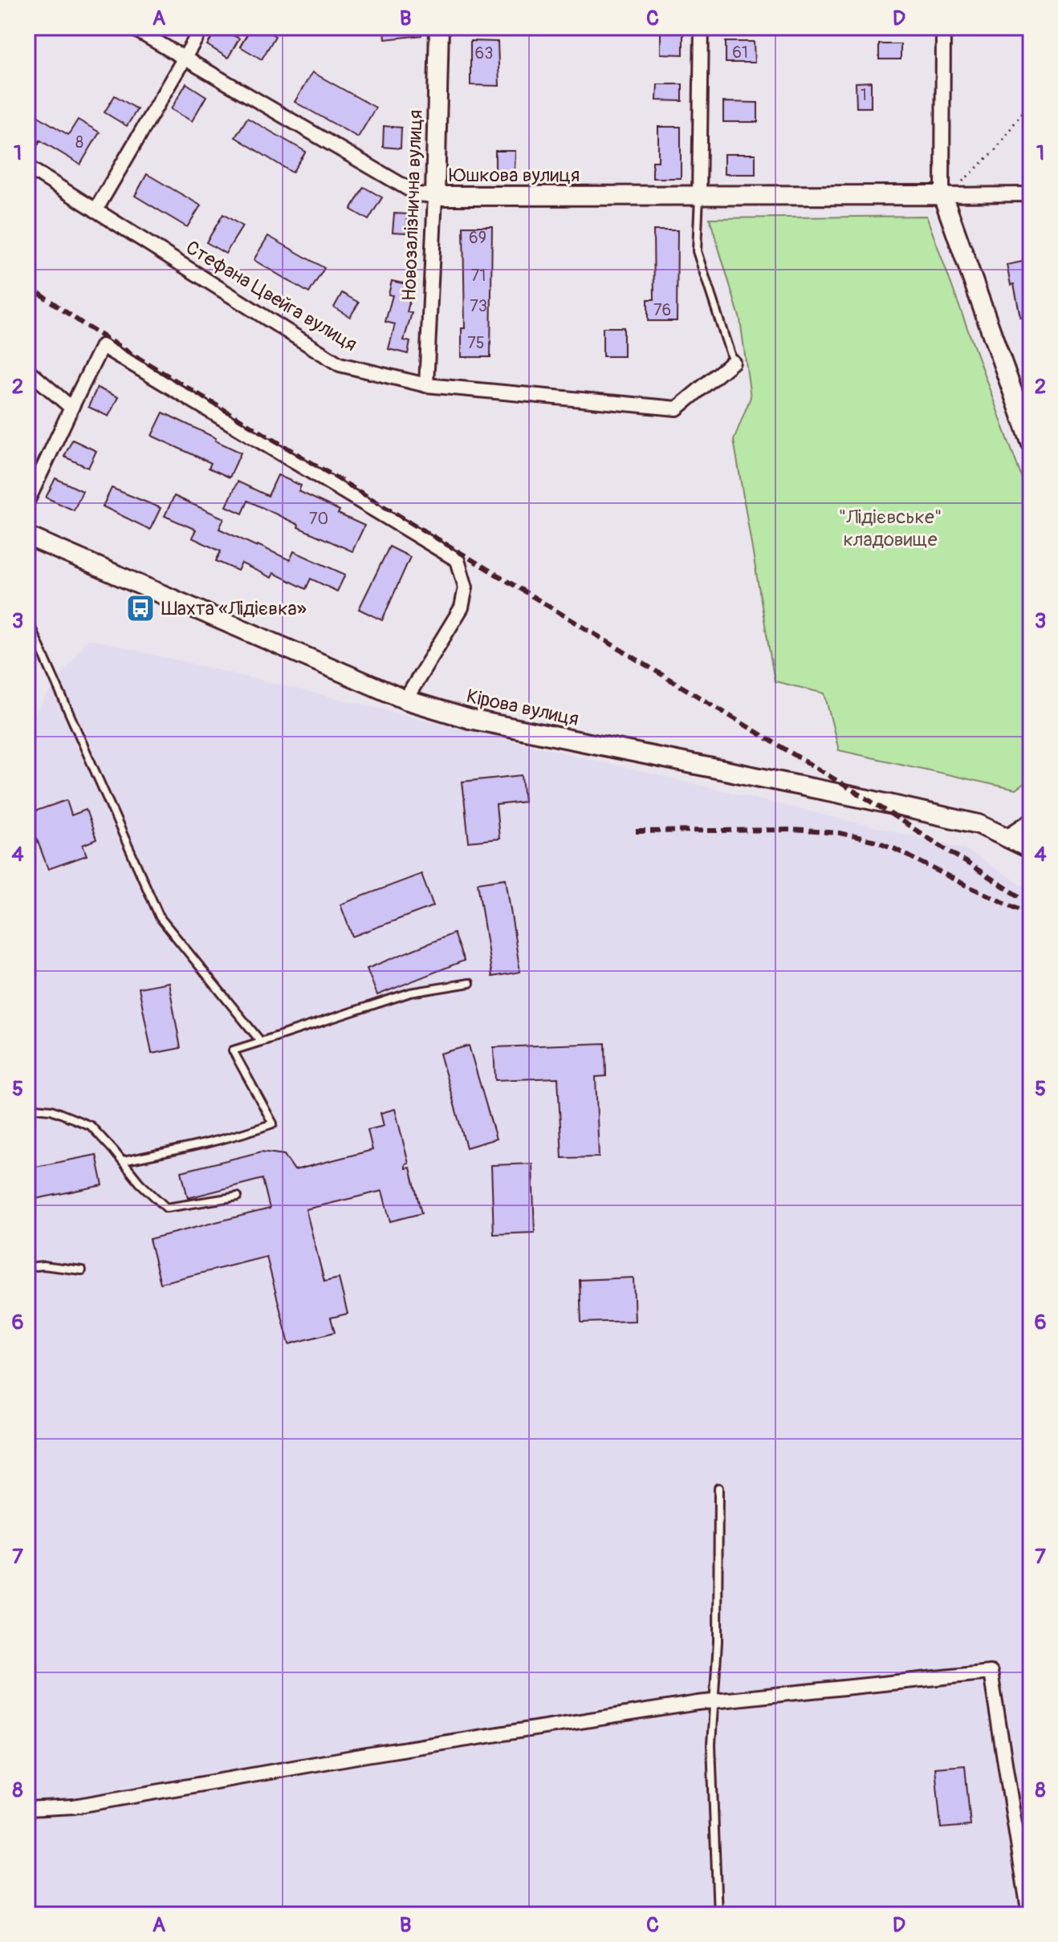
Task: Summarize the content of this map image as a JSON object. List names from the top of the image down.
{
  "streets": {
    "main road": ["Юшкова вулиця", "Новозалізнична вулиця", "Кірова вулиця"],
    "street": ["Стефана Цвейга вулиця"]
  },
  "crossings": [
    ["Юшкова вулиця", "Новозалізнична вулиця"],
    ["Новозалізнична вулиця", "Стефана Цвейга вулиця"]
  ],
  "parks": ["\"Лідієвське\" кладовище"],
  "places": {
    "bus stop": ["Шахта «Лідієвка»"]
  },
  "house_numbers": [
    "61",
    "63",
    "1",
    "8",
    "69",
    "71",
    "73",
    "76",
    "75",
    "70"
  ],
  "grid": {
    "columns": [
      "A",
      "B",
      "C",
      "D"
    ],
    "rows": [
      "1",
      "2",
      "3",
      "4",
      "5",
      "6",
      "7",
      "8"
    ]
  }
}
